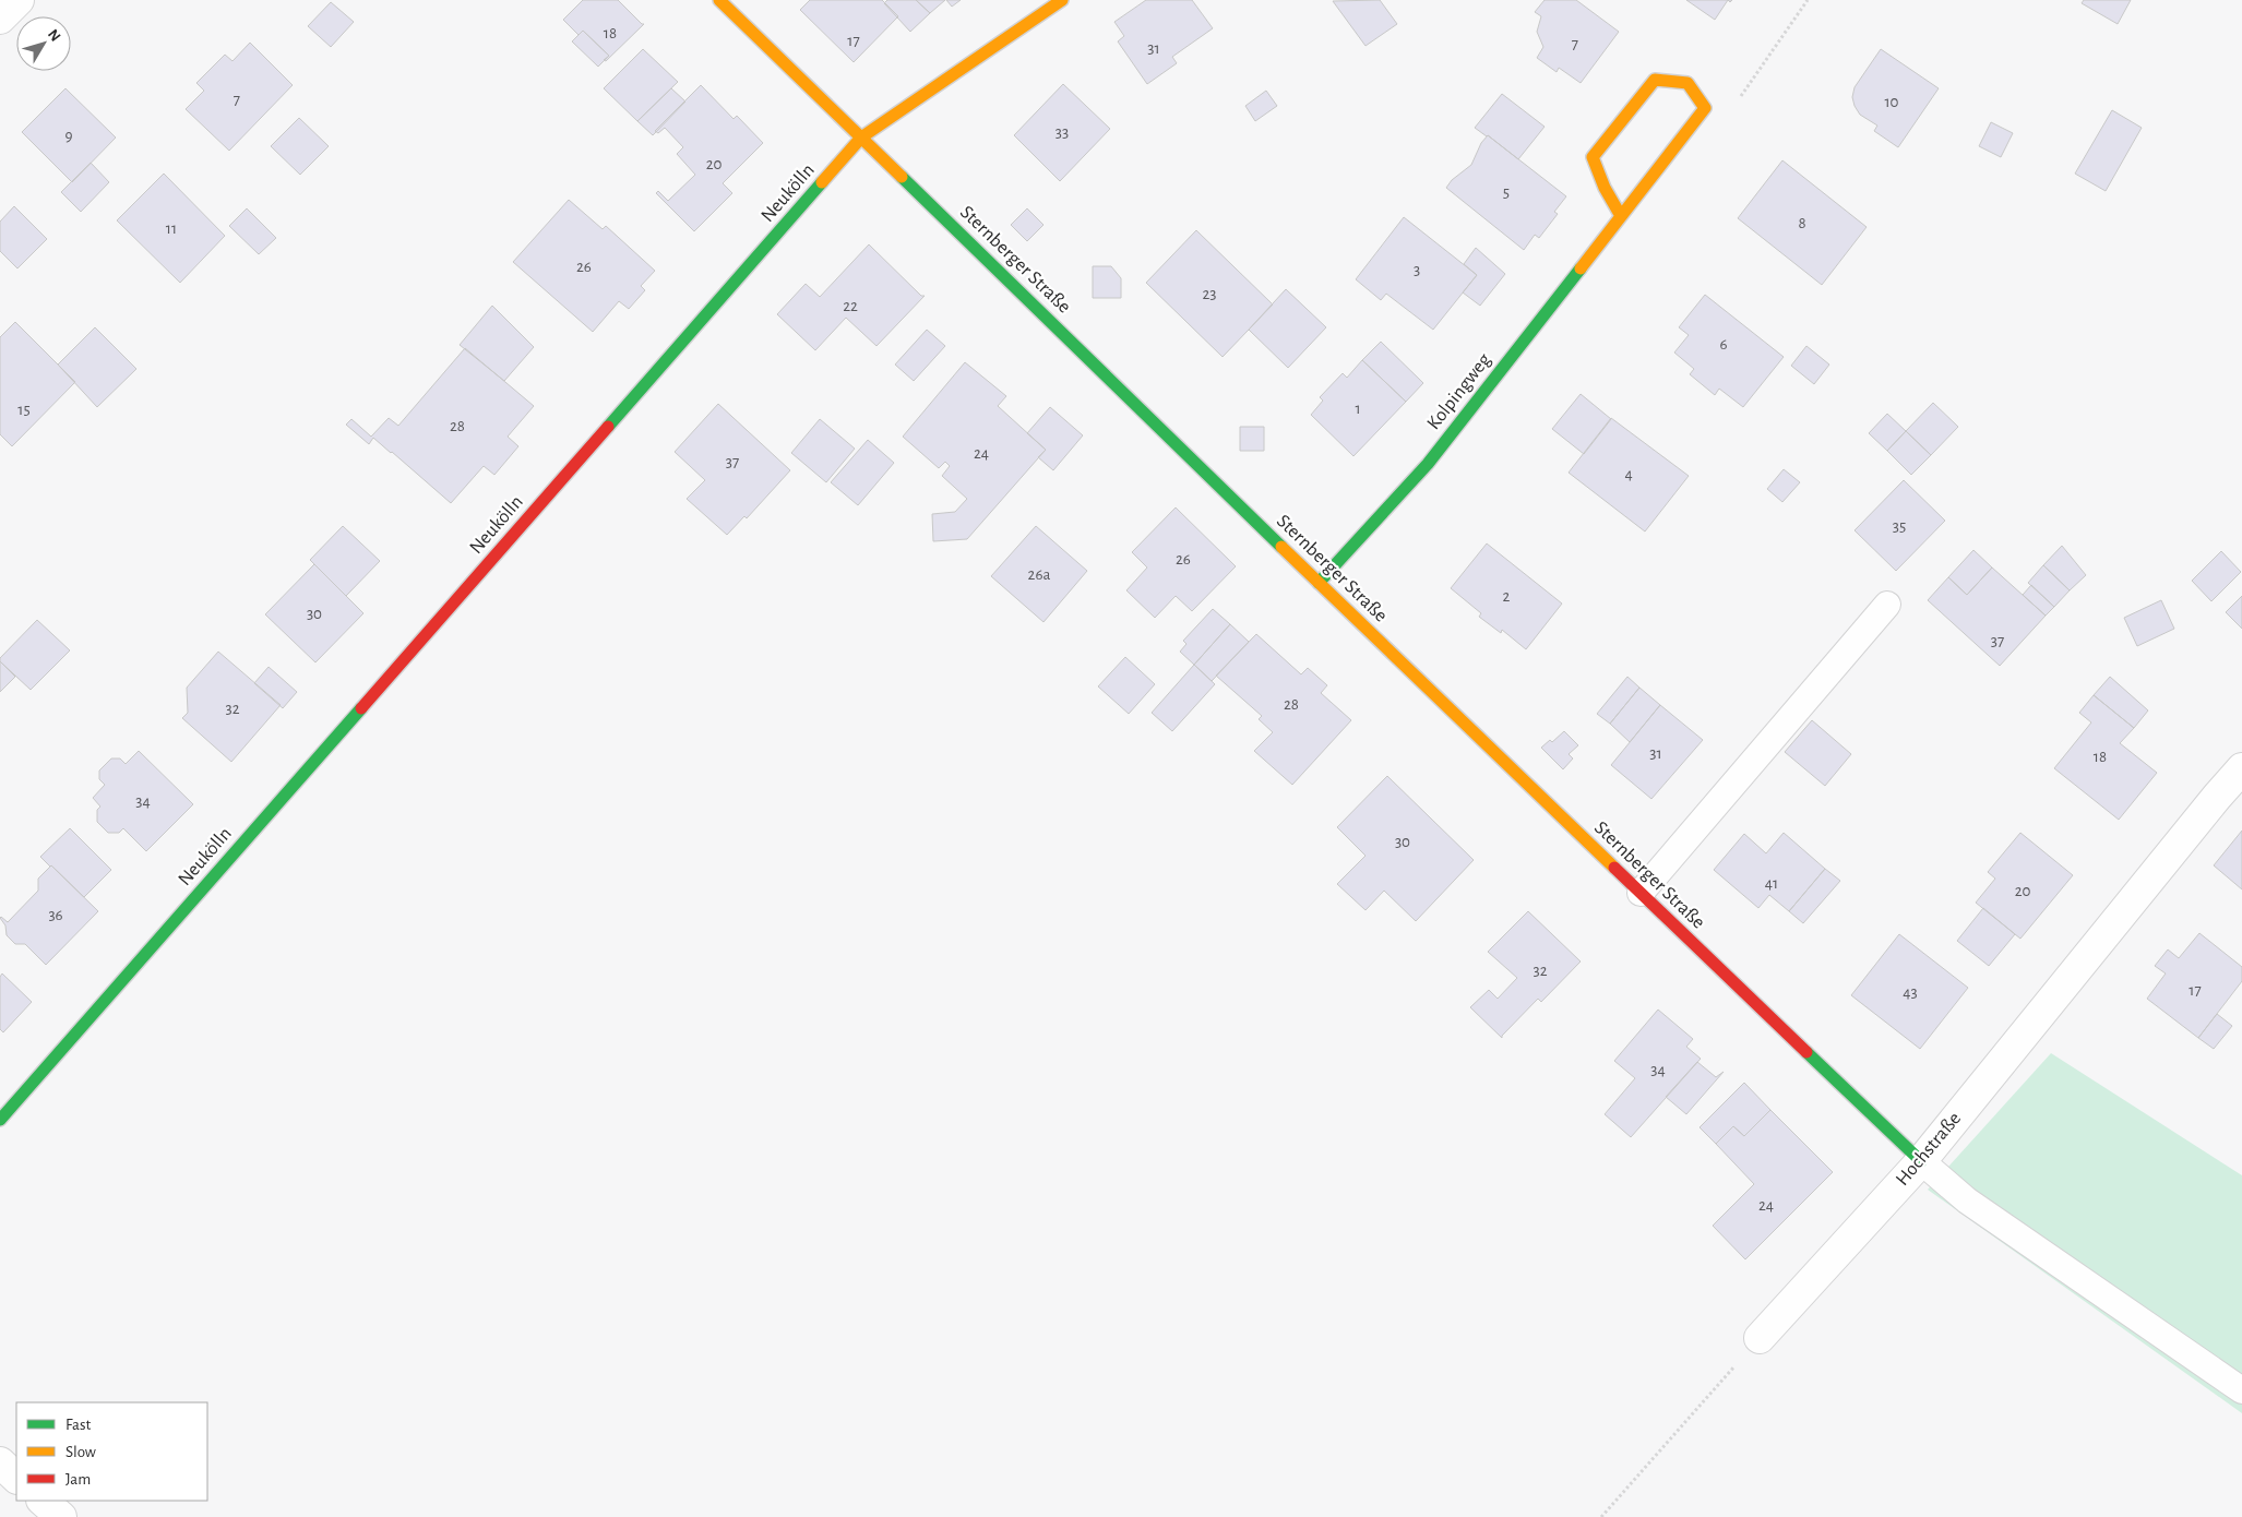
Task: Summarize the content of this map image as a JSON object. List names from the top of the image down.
{
  "streets": {
    "street": [
      "Neukölln",
      "Sternberger Straße",
      "Kolpingweg",
      "Hochstraße"
    ]
  },
  "crossings": [
    ["Neukölln", "Sternberger Straße"],
    ["Sternberger Straße", "Kolpingweg"],
    ["Sternberger Straße", "Hochstraße"]
  ],
  "house_numbers": [
    "18",
    "17",
    "7",
    "31",
    "7",
    "10",
    "33",
    "9",
    "20",
    "5",
    "8",
    "11",
    "26",
    "3",
    "23",
    "22",
    "6",
    "1",
    "15",
    "28",
    "24",
    "37",
    "4",
    "35",
    "26",
    "26a",
    "2",
    "30",
    "37",
    "28",
    "32",
    "31",
    "18",
    "34",
    "30",
    "41",
    "20",
    "36",
    "32",
    "17",
    "43",
    "34",
    "24"
  ],
  "legend": ["Fast", "Slow", "Jam"],
  "north": "top right"
}
